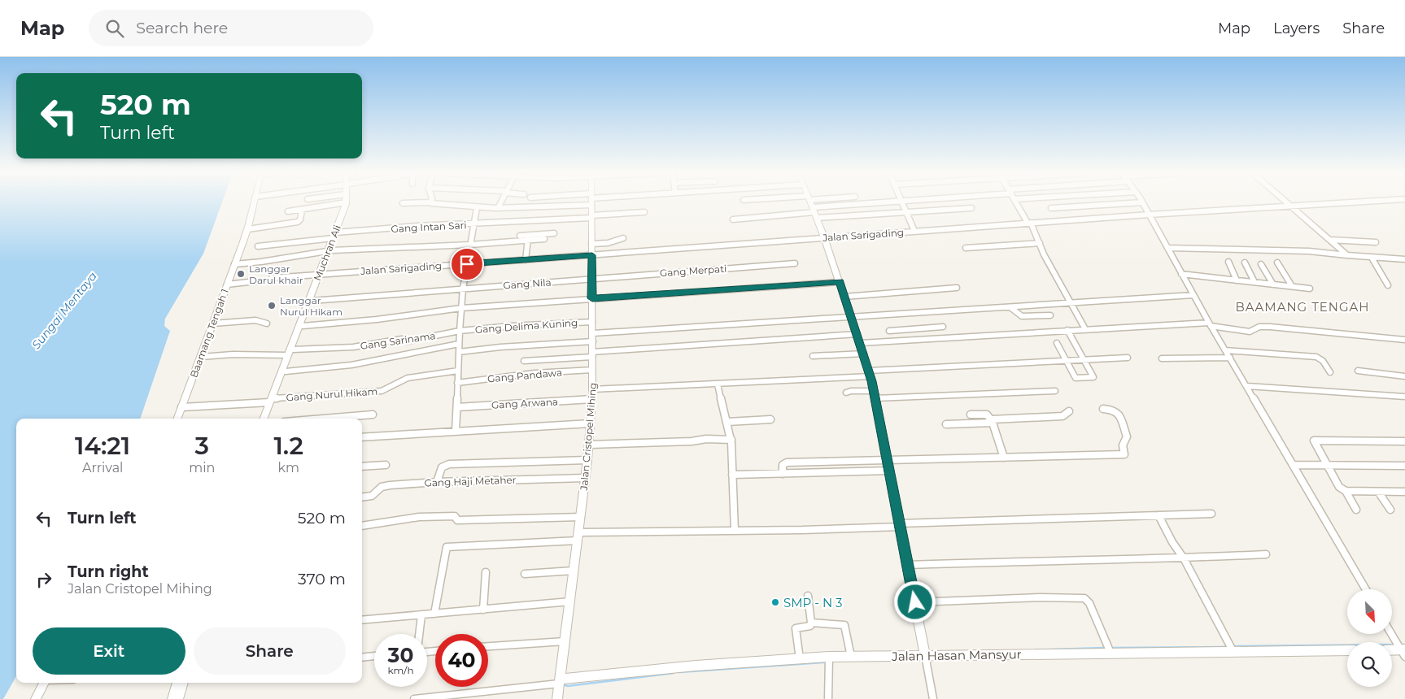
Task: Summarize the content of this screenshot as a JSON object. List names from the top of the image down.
{
  "streets": {
    "street": [
      "Gang Intan Sari",
      "Jalan Sarigading",
      "Muchran Ali",
      "Gang Merpati",
      "Gang Nila",
      "Gang Delima Kuning",
      "Baamang Tengah 1",
      "Gang Sarinama",
      "Gang Pandawa",
      "Gang Nurul Hikam",
      "Gang Arwana",
      "Jalan Cristopel Mihing",
      "Gang Haji Metaher",
      "Jalan Hasan Mansyur"
    ]
  },
  "crossings": [
    ["Gang Intan Sari", "Muchran Ali"],
    ["Gang Intan Sari", "Jalan Cristopel Mihing"],
    ["Jalan Sarigading", "Muchran Ali"],
    ["Jalan Sarigading", "Jalan Cristopel Mihing"],
    ["Muchran Ali", "Gang Sarinama"],
    ["Muchran Ali", "Gang Nurul Hikam"],
    ["Gang Merpati", "Gang Nila"],
    ["Gang Merpati", "Jalan Cristopel Mihing"],
    ["Gang Nila", "Jalan Cristopel Mihing"],
    ["Gang Delima Kuning", "Gang Sarinama"],
    ["Gang Delima Kuning", "Jalan Cristopel Mihing"],
    ["Gang Pandawa", "Jalan Cristopel Mihing"],
    ["Gang Arwana", "Jalan Cristopel Mihing"],
    ["Jalan Cristopel Mihing", "Gang Haji Metaher"],
    ["Jalan Cristopel Mihing", "Jalan Hasan Mansyur"]
  ],
  "districts": ["BAAMANG TENGAH"],
  "water": ["Sungai Mentaya"],
  "places": ["Langgar Darul khair", "Langgar Nurul Hikam", "SMP - N 3"],
  "north": "bottom right",
  "page": {
    "header": "Map",
    "search": "Search here",
    "nav": ["Map", "Layers", "Share"],
    "turn": ["520 m", "Turn left"],
    "eta": [
      "14:21",
      "Arrival",
      "3",
      "min",
      "1.2",
      "km"
    ],
    "list": [
      {
        "name": "Turn left",
        "value": "520 m"
      },
      {
        "name": "Turn right",
        "note": "Jalan Cristopel Mihing",
        "value": "370 m"
      }
    ],
    "buttons": ["Exit", "Share"],
    "speed": "30 km/h",
    "limit": "40"
  }
}
